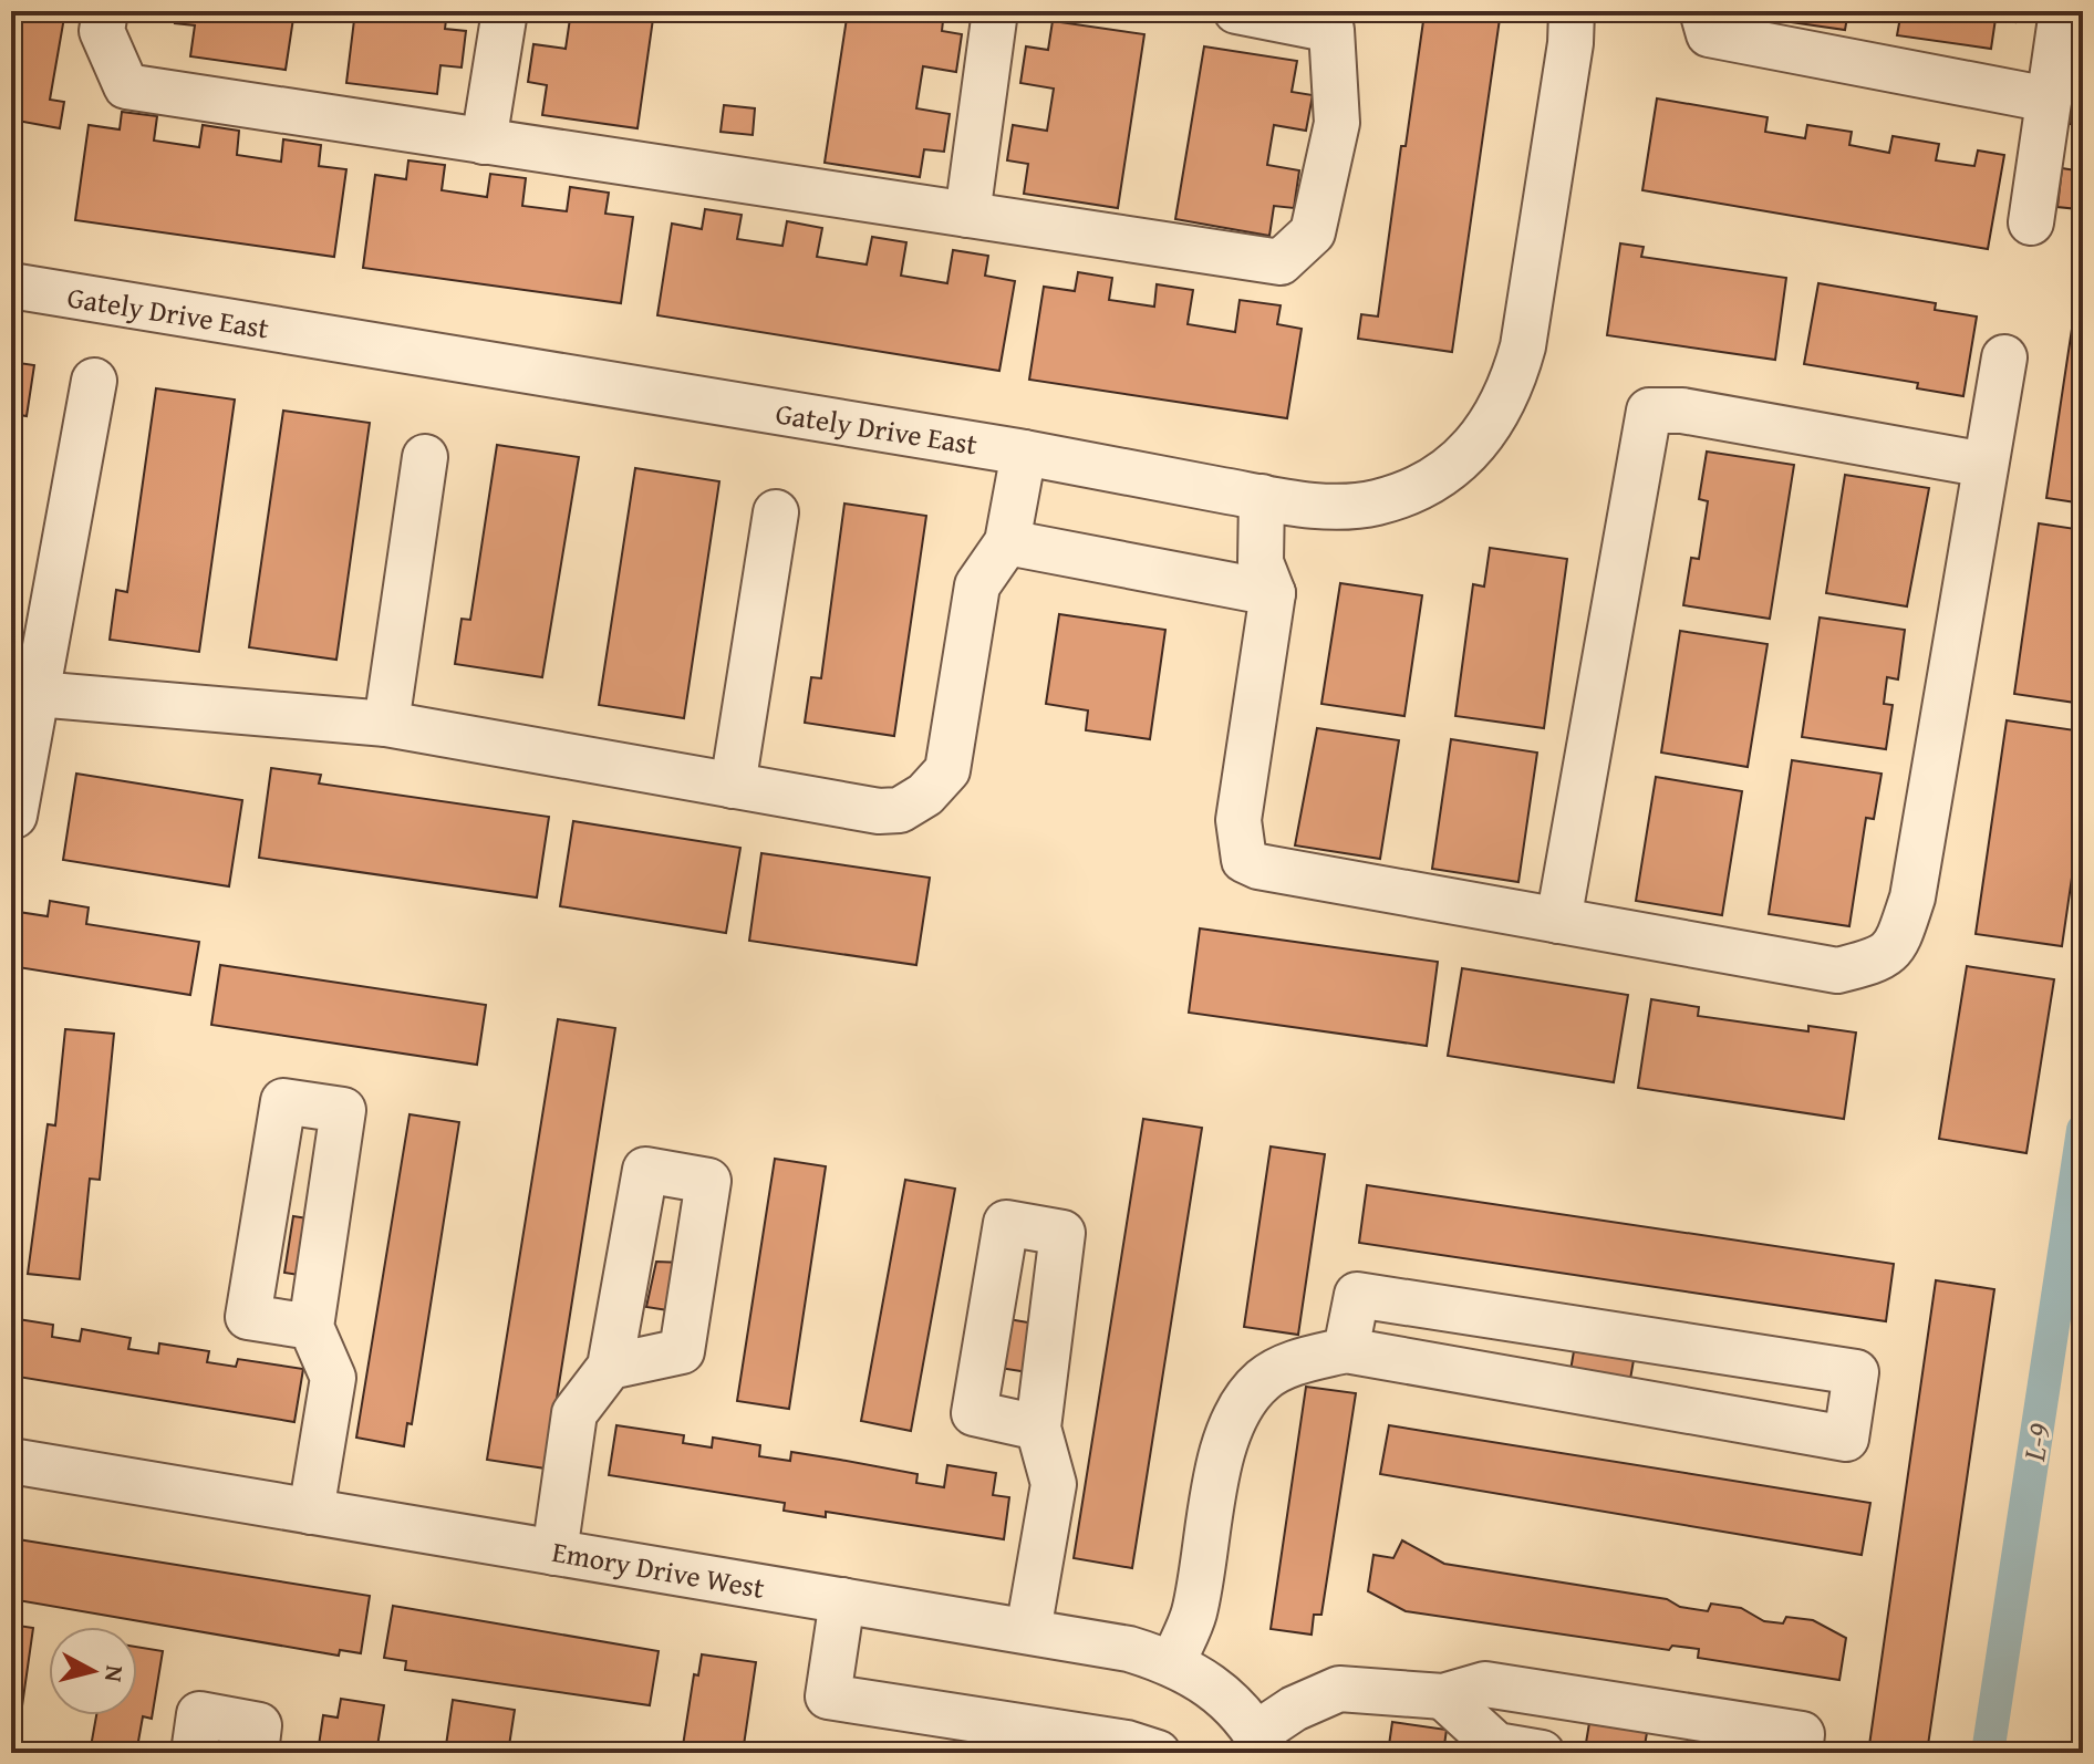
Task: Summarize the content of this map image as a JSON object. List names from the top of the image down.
{
  "streets": {
    "street": ["Gately Drive East", "Emory Drive West"]
  },
  "water": ["L-9"],
  "north": "right"
}
